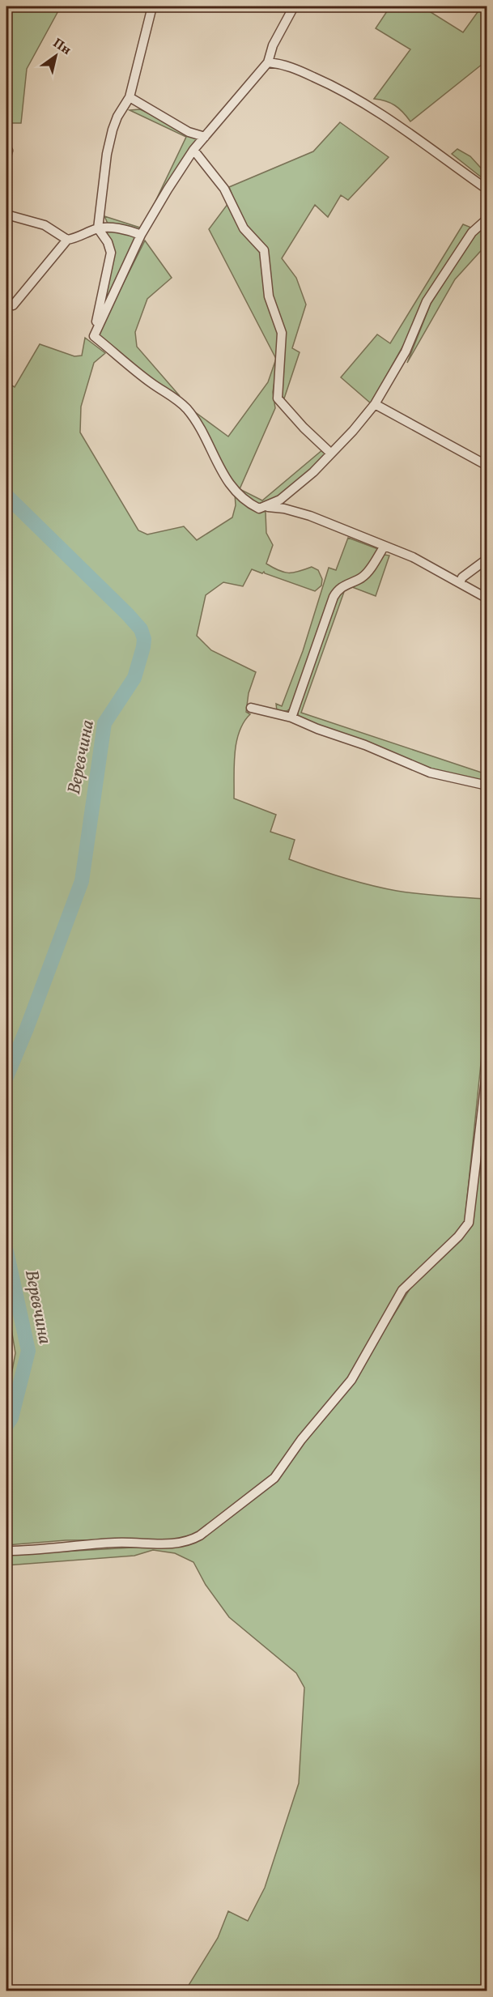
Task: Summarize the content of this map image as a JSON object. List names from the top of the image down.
{
  "water": ["Веревчина"],
  "north": "top right"
}
